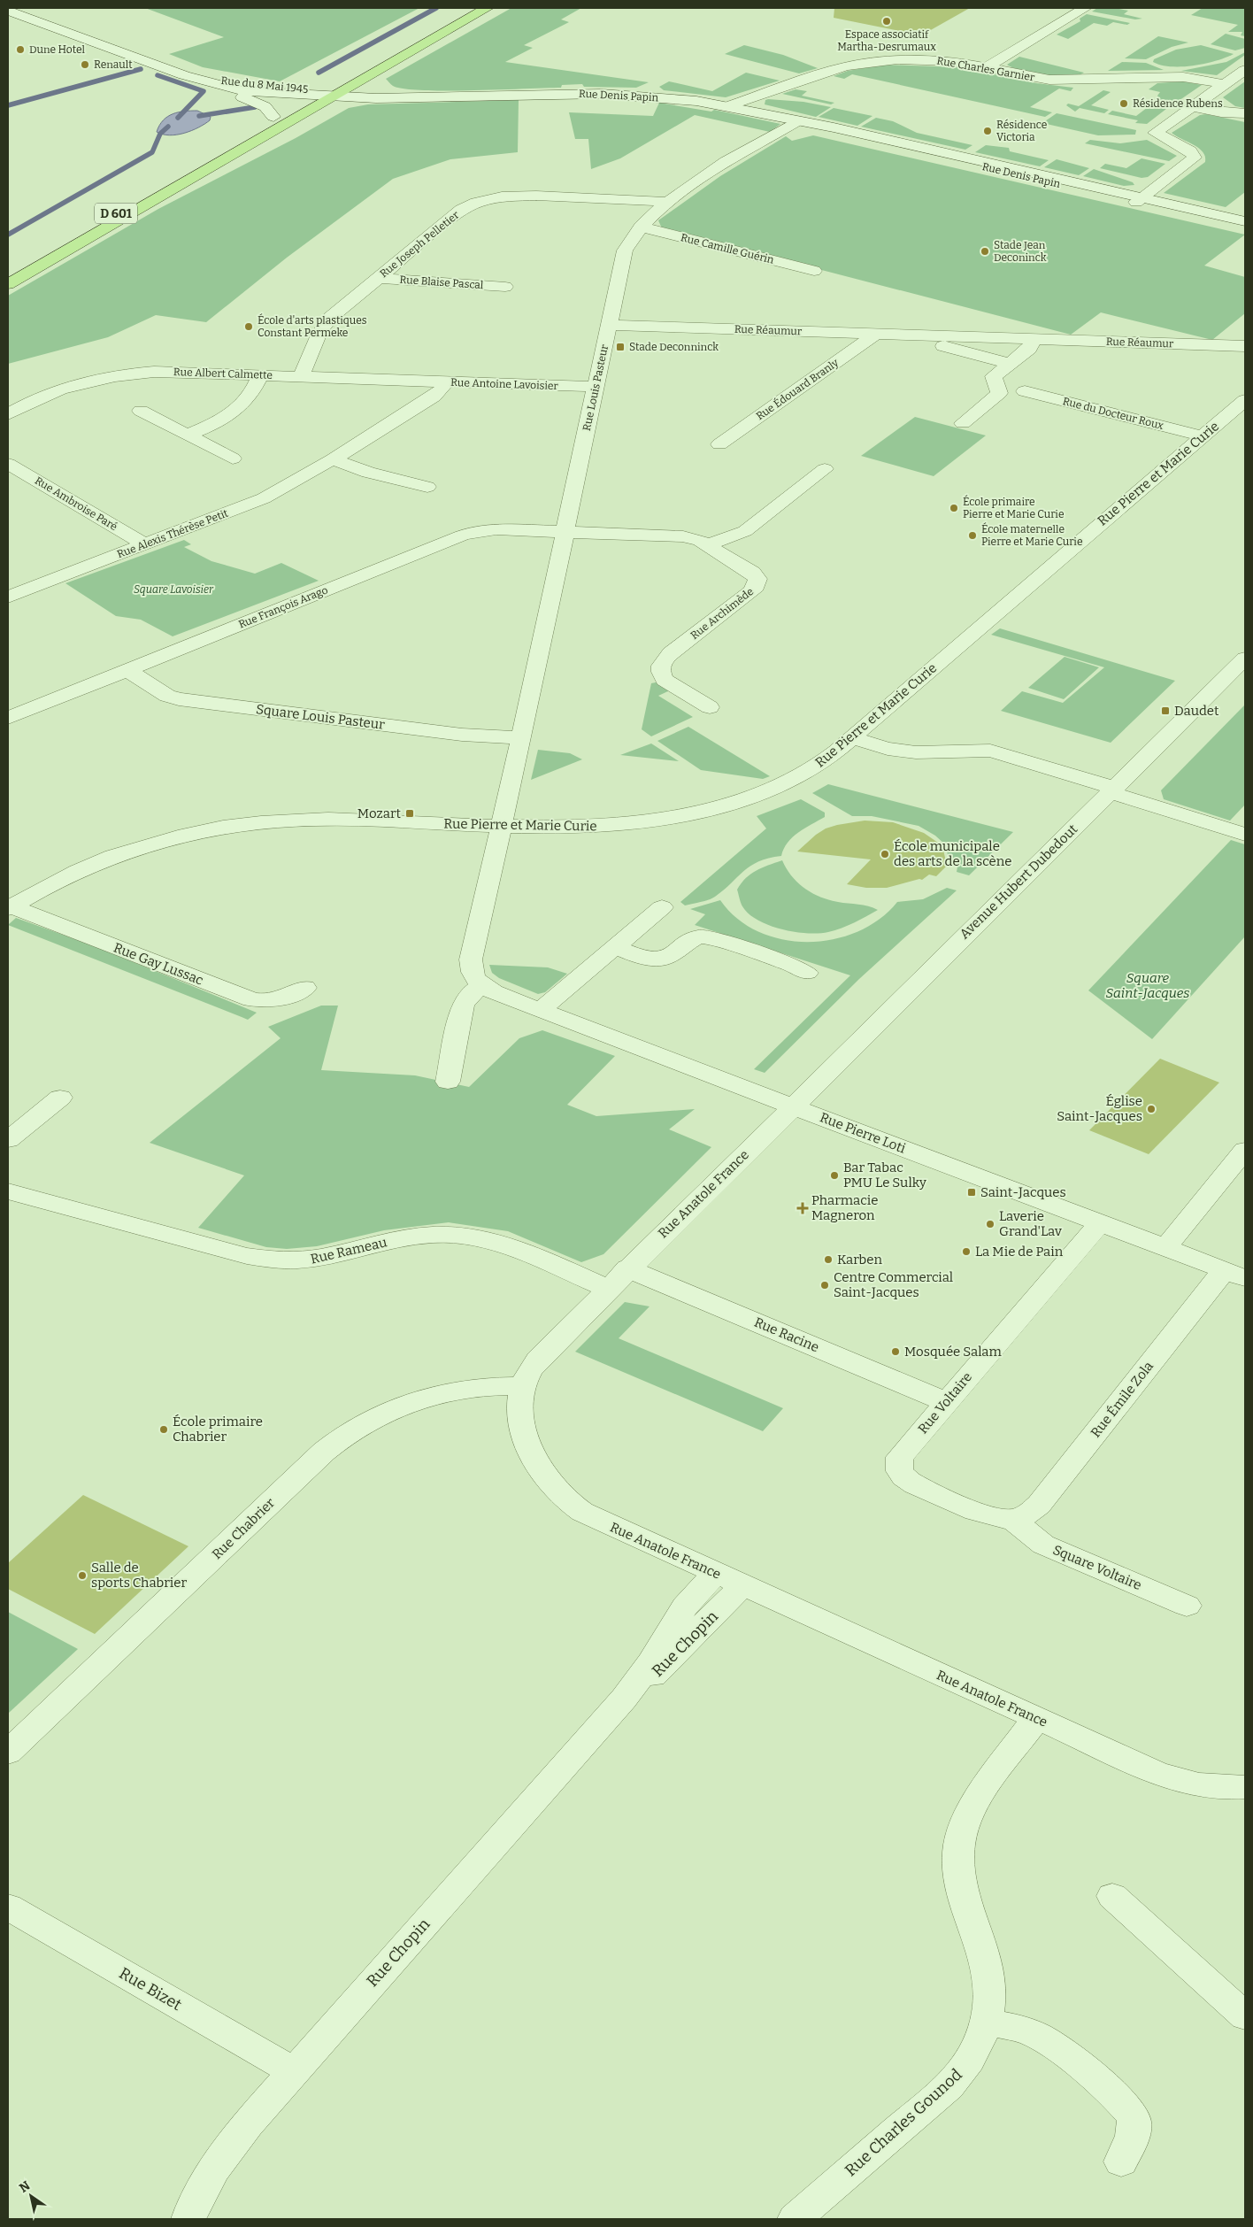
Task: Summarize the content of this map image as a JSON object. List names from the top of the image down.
{
  "streets": {
    "main road": ["D 601"],
    "street": [
      "Rue Charles Garnier",
      "Rue du 8 Mai 1945",
      "Rue Denis Papin",
      "Rue Joseph Pelletier",
      "Rue Camille Guérin",
      "Rue Blaise Pascal",
      "Rue Réaumur",
      "Rue Albert Calmette",
      "Rue Antoine Lavoisier",
      "Rue Louis Pasteur",
      "Rue Édouard Branly",
      "Rue du Docteur Roux",
      "Rue Pierre et Marie Curie",
      "Rue Ambroise Paré",
      "Rue Alexis Thérèse Petit",
      "Rue François Arago",
      "Rue Archimède",
      "Square Louis Pasteur",
      "Avenue Hubert Dubedout",
      "Rue Gay Lussac",
      "Rue Pierre Loti",
      "Rue Anatole France",
      "Rue Rameau",
      "Rue Racine",
      "Rue Émile Zola",
      "Rue Voltaire",
      "Rue Chabrier",
      "Square Voltaire",
      "Rue Chopin",
      "Rue Bizet",
      "Rue Charles Gounod"
    ]
  },
  "crossings": [
    ["Rue Charles Garnier", "Rue Denis Papin"],
    ["Rue du 8 Mai 1945", "Rue Denis Papin"],
    ["Rue du 8 Mai 1945", "D 601"],
    ["Rue Denis Papin", "D 601"],
    ["Rue Denis Papin", "Rue Louis Pasteur"],
    ["Rue Joseph Pelletier", "Rue Blaise Pascal"],
    ["Rue Joseph Pelletier", "Rue Albert Calmette"],
    ["Rue Joseph Pelletier", "Rue Louis Pasteur"],
    ["Rue Camille Guérin", "Rue Louis Pasteur"],
    ["Rue Réaumur", "Rue Louis Pasteur"],
    ["Rue Réaumur", "Rue Édouard Branly"],
    ["Rue Albert Calmette", "Rue Antoine Lavoisier"],
    ["Rue Antoine Lavoisier", "Rue Louis Pasteur"],
    ["Rue Antoine Lavoisier", "Rue Alexis Thérèse Petit"],
    ["Rue Louis Pasteur", "Rue Pierre et Marie Curie"],
    ["Rue Louis Pasteur", "Rue François Arago"],
    ["Rue Louis Pasteur", "Rue Archimède"],
    ["Rue Louis Pasteur", "Square Louis Pasteur"],
    ["Rue Louis Pasteur", "Rue Pierre Loti"],
    ["Rue du Docteur Roux", "Rue Pierre et Marie Curie"],
    ["Rue Pierre et Marie Curie", "Rue Gay Lussac"],
    ["Rue Ambroise Paré", "Rue Alexis Thérèse Petit"],
    ["Rue François Arago", "Rue Archimède"],
    ["Rue François Arago", "Square Louis Pasteur"],
    ["Avenue Hubert Dubedout", "Rue Pierre Loti"],
    ["Avenue Hubert Dubedout", "Rue Anatole France"],
    ["Rue Pierre Loti", "Rue Anatole France"],
    ["Rue Pierre Loti", "Rue Émile Zola"],
    ["Rue Pierre Loti", "Rue Voltaire"],
    ["Rue Anatole France", "Rue Rameau"],
    ["Rue Anatole France", "Rue Racine"],
    ["Rue Anatole France", "Rue Chabrier"],
    ["Rue Anatole France", "Rue Chopin"],
    ["Rue Anatole France", "Rue Charles Gounod"],
    ["Rue Racine", "Rue Voltaire"],
    ["Rue Émile Zola", "Rue Voltaire"],
    ["Rue Émile Zola", "Square Voltaire"],
    ["Rue Voltaire", "Square Voltaire"],
    ["Rue Chopin", "Rue Bizet"]
  ],
  "parks": ["Square Lavoisier", "Square Saint-Jacques"],
  "places": {
    "other": [
      "Espace associatif Martha-Desrumaux",
      "Dune Hotel",
      "Renault",
      "Résidence Rubens",
      "Résidence Victoria",
      "Stade Jean Deconinck",
      "École d'arts plastiques Constant Permeke",
      "École primaire Pierre et Marie Curie",
      "École maternelle Pierre et Marie Curie",
      "École municipale des arts de la scène",
      "Église Saint-Jacques",
      "Bar Tabac PMU Le Sulky",
      "Laverie Grand'Lav",
      "La Mie de Pain",
      "Karben",
      "Centre Commercial Saint-Jacques",
      "Mosquée Salam",
      "École primaire Chabrier",
      "Salle de sports Chabrier"
    ],
    "transit": [
      "Stade Deconninck",
      "Daudet",
      "Mozart",
      "Saint-Jacques"
    ],
    "health": ["Pharmacie Magneron"]
  },
  "north": "top left"
}
